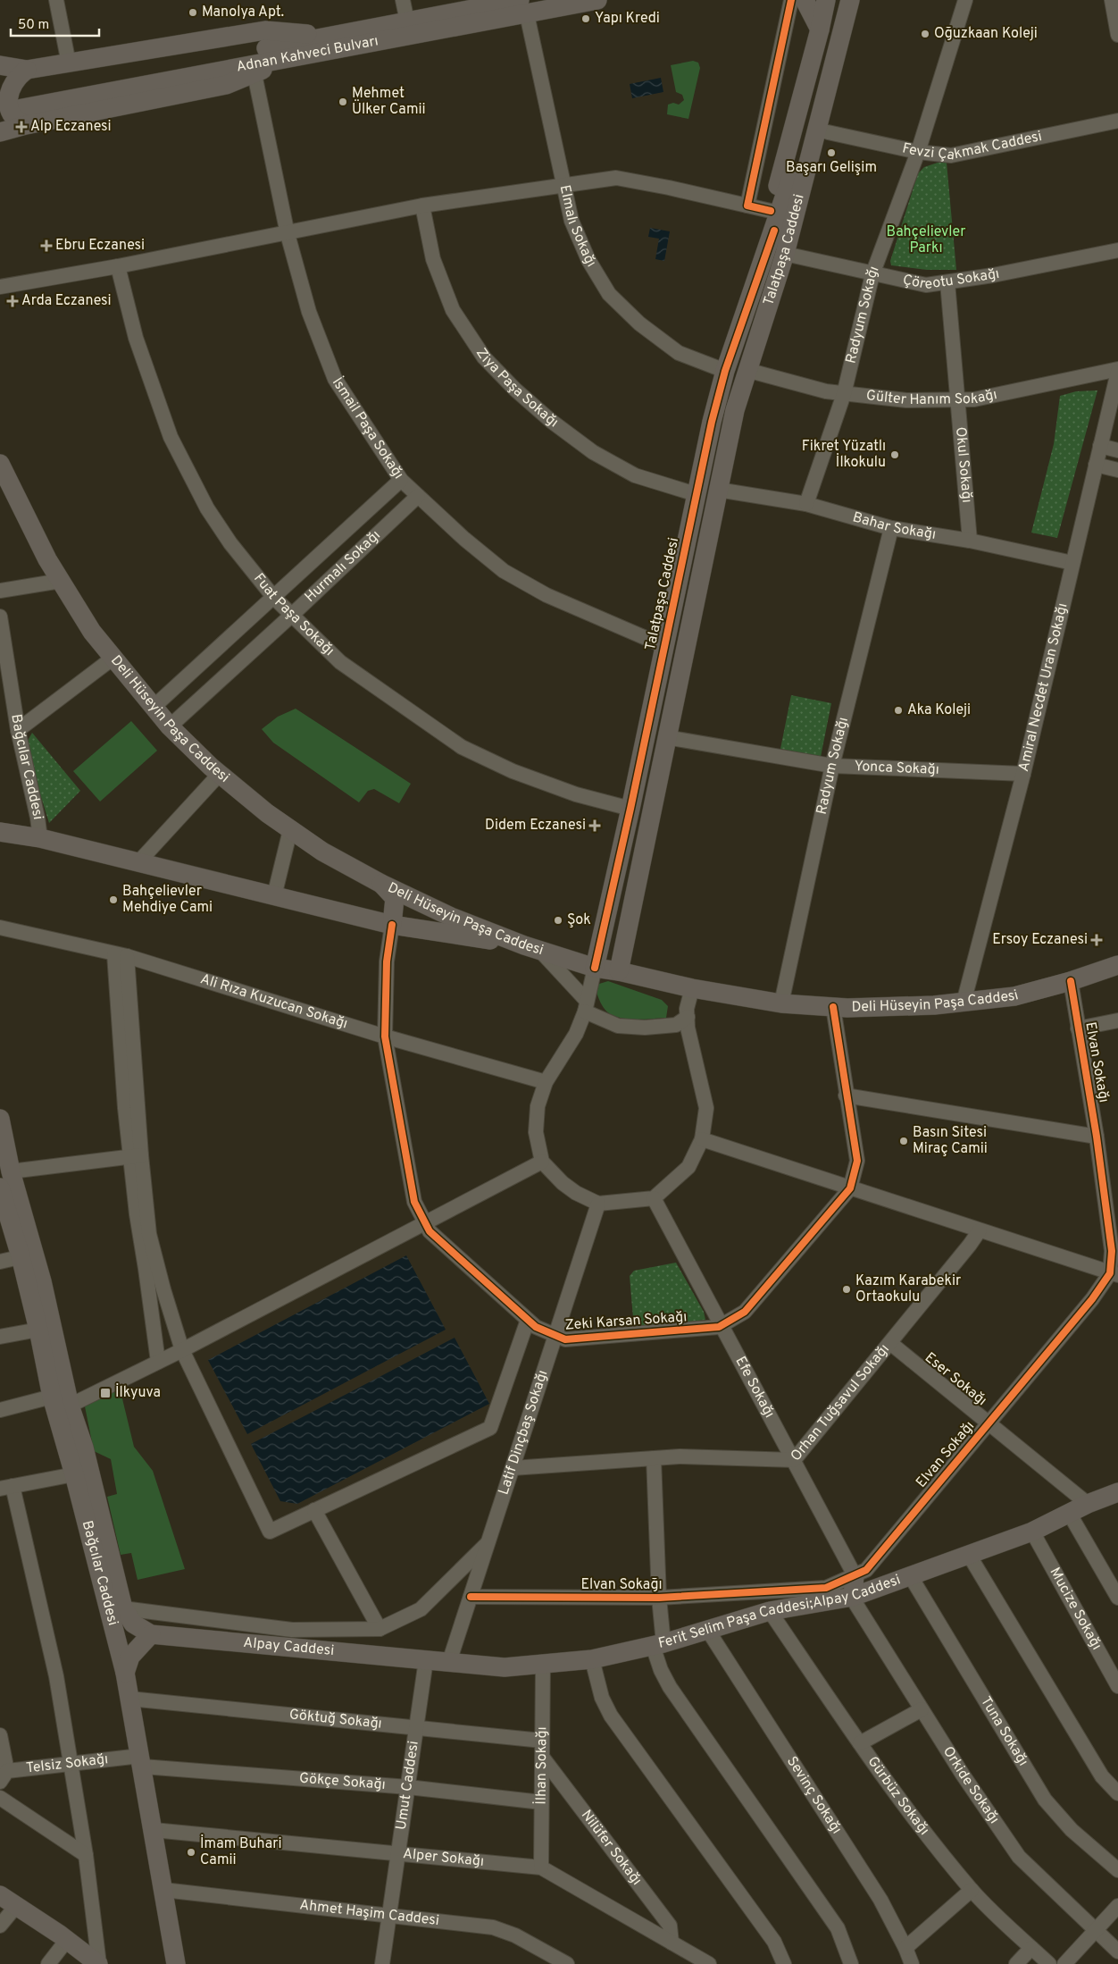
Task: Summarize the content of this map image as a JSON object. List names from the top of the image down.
{
  "streets": {
    "main road": [
      "Adnan Kahveci Bulvarı",
      "Talatpaşa Caddesi",
      "Deli Hüseyin Paşa Caddesi",
      "Bağcılar Caddesi",
      "Ferit Selim Paşa Caddesi;Alpay Caddesi",
      "Alpay Caddesi"
    ],
    "street": [
      "Fevzi Çakmak Caddesi",
      "Elmalı Sokağı",
      "Çöreotu Sokağı",
      "Radyum Sokağı",
      "Ziya Paşa Sokağı",
      "Gülter Hanım Sokağı",
      "İsmail Paşa Sokağı",
      "Okul Sokağı",
      "Bahar Sokağı",
      "Hurmalı Sokağı",
      "Fuat Paşa Sokağı",
      "Amiral Necdet Uran Sokağı",
      "Yonca Sokağı",
      "Ali Rıza Kuzucan Sokağı",
      "Elvan Sokağı",
      "Zeki Karsan Sokağı",
      "Eser Sokağı",
      "Efe Sokağı",
      "Orhan Tuğsavul Sokağı",
      "Latif Dinçbaş Sokağı",
      "Mucize Sokağı",
      "Göktuğ Sokağı",
      "Tuna Sokağı",
      "Telsiz Sokağı",
      "İlhan Sokağı",
      "Gökçe Sokağı",
      "Umut Caddesi",
      "Orkide Sokağı",
      "Sevinç Sokağı",
      "Gürbüz Sokağı",
      "Nilüfer Sokağı",
      "Alper Sokağı",
      "Ahmet Haşim Caddesi"
    ]
  },
  "crossings": [
    ["Adnan Kahveci Bulvarı", "Elmalı Sokağı"],
    ["Fevzi Çakmak Caddesi", "Radyum Sokağı"],
    ["Elmalı Sokağı", "Talatpaşa Caddesi"],
    ["Talatpaşa Caddesi", "Çöreotu Sokağı"],
    ["Talatpaşa Caddesi", "Ziya Paşa Sokağı"],
    ["Talatpaşa Caddesi", "Gülter Hanım Sokağı"],
    ["Talatpaşa Caddesi", "İsmail Paşa Sokağı"],
    ["Talatpaşa Caddesi", "Bahar Sokağı"],
    ["Talatpaşa Caddesi", "Fuat Paşa Sokağı"],
    ["Talatpaşa Caddesi", "Deli Hüseyin Paşa Caddesi"],
    ["Talatpaşa Caddesi", "Yonca Sokağı"],
    ["Çöreotu Sokağı", "Radyum Sokağı"],
    ["Çöreotu Sokağı", "Okul Sokağı"],
    ["Radyum Sokağı", "Gülter Hanım Sokağı"],
    ["Radyum Sokağı", "Bahar Sokağı"],
    ["Radyum Sokağı", "Deli Hüseyin Paşa Caddesi"],
    ["Radyum Sokağı", "Yonca Sokağı"],
    ["Gülter Hanım Sokağı", "Okul Sokağı"],
    ["Gülter Hanım Sokağı", "Amiral Necdet Uran Sokağı"],
    ["İsmail Paşa Sokağı", "Hurmalı Sokağı"],
    ["Okul Sokağı", "Bahar Sokağı"],
    ["Bahar Sokağı", "Amiral Necdet Uran Sokağı"],
    ["Hurmalı Sokağı", "Fuat Paşa Sokağı"],
    ["Hurmalı Sokağı", "Deli Hüseyin Paşa Caddesi"],
    ["Amiral Necdet Uran Sokağı", "Deli Hüseyin Paşa Caddesi"],
    ["Amiral Necdet Uran Sokağı", "Yonca Sokağı"],
    ["Deli Hüseyin Paşa Caddesi", "Elvan Sokağı"],
    ["Deli Hüseyin Paşa Caddesi", "Zeki Karsan Sokağı"],
    ["Bağcılar Caddesi", "Göktuğ Sokağı"],
    ["Bağcılar Caddesi", "Telsiz Sokağı"],
    ["Bağcılar Caddesi", "Gökçe Sokağı"],
    ["Bağcılar Caddesi", "Alper Sokağı"],
    ["Bağcılar Caddesi", "Ahmet Haşim Caddesi"],
    ["Ali Rıza Kuzucan Sokağı", "Zeki Karsan Sokağı"],
    ["Elvan Sokağı", "Eser Sokağı"],
    ["Elvan Sokağı", "Efe Sokağı"],
    ["Elvan Sokağı", "Latif Dinçbaş Sokağı"],
    ["Zeki Karsan Sokağı", "Efe Sokağı"],
    ["Zeki Karsan Sokağı", "Latif Dinçbaş Sokağı"],
    ["Eser Sokağı", "Orhan Tuğsavul Sokağı"],
    ["Eser Sokağı", "Ferit Selim Paşa Caddesi;Alpay Caddesi"],
    ["Efe Sokağı", "Orhan Tuğsavul Sokağı"],
    ["Orhan Tuğsavul Sokağı", "Latif Dinçbaş Sokağı"],
    ["Latif Dinçbaş Sokağı", "Ferit Selim Paşa Caddesi;Alpay Caddesi"],
    ["Mucize Sokağı", "Ferit Selim Paşa Caddesi;Alpay Caddesi"],
    ["Ferit Selim Paşa Caddesi;Alpay Caddesi", "Alpay Caddesi"],
    ["Ferit Selim Paşa Caddesi;Alpay Caddesi", "Tuna Sokağı"],
    ["Ferit Selim Paşa Caddesi;Alpay Caddesi", "İlhan Sokağı"],
    ["Ferit Selim Paşa Caddesi;Alpay Caddesi", "Umut Caddesi"],
    ["Ferit Selim Paşa Caddesi;Alpay Caddesi", "Orkide Sokağı"],
    ["Ferit Selim Paşa Caddesi;Alpay Caddesi", "Sevinç Sokağı"],
    ["Ferit Selim Paşa Caddesi;Alpay Caddesi", "Gürbüz Sokağı"],
    ["Alpay Caddesi", "Umut Caddesi"],
    ["Göktuğ Sokağı", "İlhan Sokağı"],
    ["Göktuğ Sokağı", "Umut Caddesi"],
    ["Telsiz Sokağı", "Gökçe Sokağı"],
    ["İlhan Sokağı", "Gökçe Sokağı"],
    ["İlhan Sokağı", "Nilüfer Sokağı"],
    ["İlhan Sokağı", "Alper Sokağı"],
    ["Gökçe Sokağı", "Umut Caddesi"],
    ["Umut Caddesi", "Alper Sokağı"],
    ["Umut Caddesi", "Ahmet Haşim Caddesi"],
    ["Nilüfer Sokağı", "Alper Sokağı"]
  ],
  "parks": ["Bahçelievler Parkı"],
  "places": {
    "other": [
      "Manolya Apt.",
      "Yapı Kredi",
      "Oğuzkaan Koleji",
      "Mehmet Ülker Camii",
      "Başarı Gelişim",
      "Fikret Yüzatlı İlkokulu",
      "Aka Koleji",
      "Bahçelievler Mehdiye Cami",
      "Şok",
      "Basın Sitesi Miraç Camii",
      "Kazım Karabekir Ortaokulu",
      "İmam Buhari Camii"
    ],
    "health": [
      "Alp Eczanesi",
      "Ebru Eczanesi",
      "Arda Eczanesi",
      "Didem Eczanesi",
      "Ersoy Eczanesi"
    ],
    "transit": ["İlkyuva"]
  },
  "scale_bar": "50 m"
}
